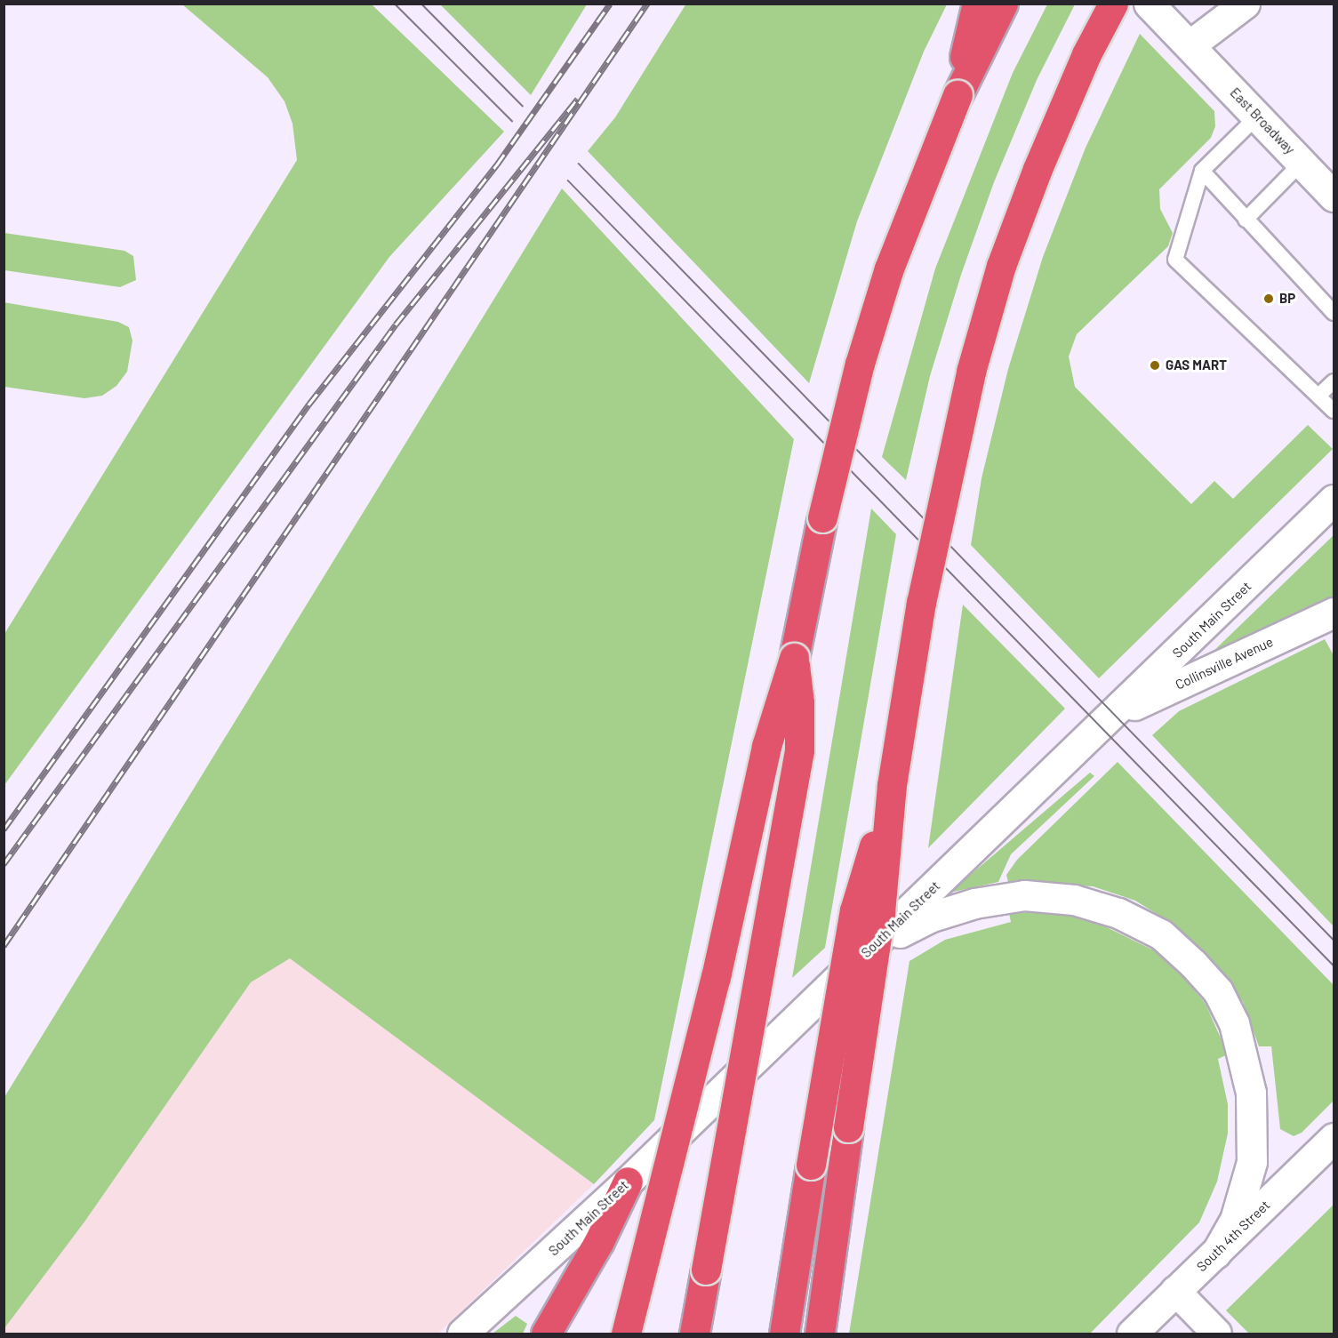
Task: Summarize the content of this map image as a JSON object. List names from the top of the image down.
{
  "streets": {
    "main road": [
      "East Broadway",
      "South Main Street",
      "Collinsville Avenue",
      "South 4th Street"
    ]
  },
  "crossings": [
    ["South Main Street", "Collinsville Avenue"]
  ],
  "places": ["BP", "GAS MART"]
}
